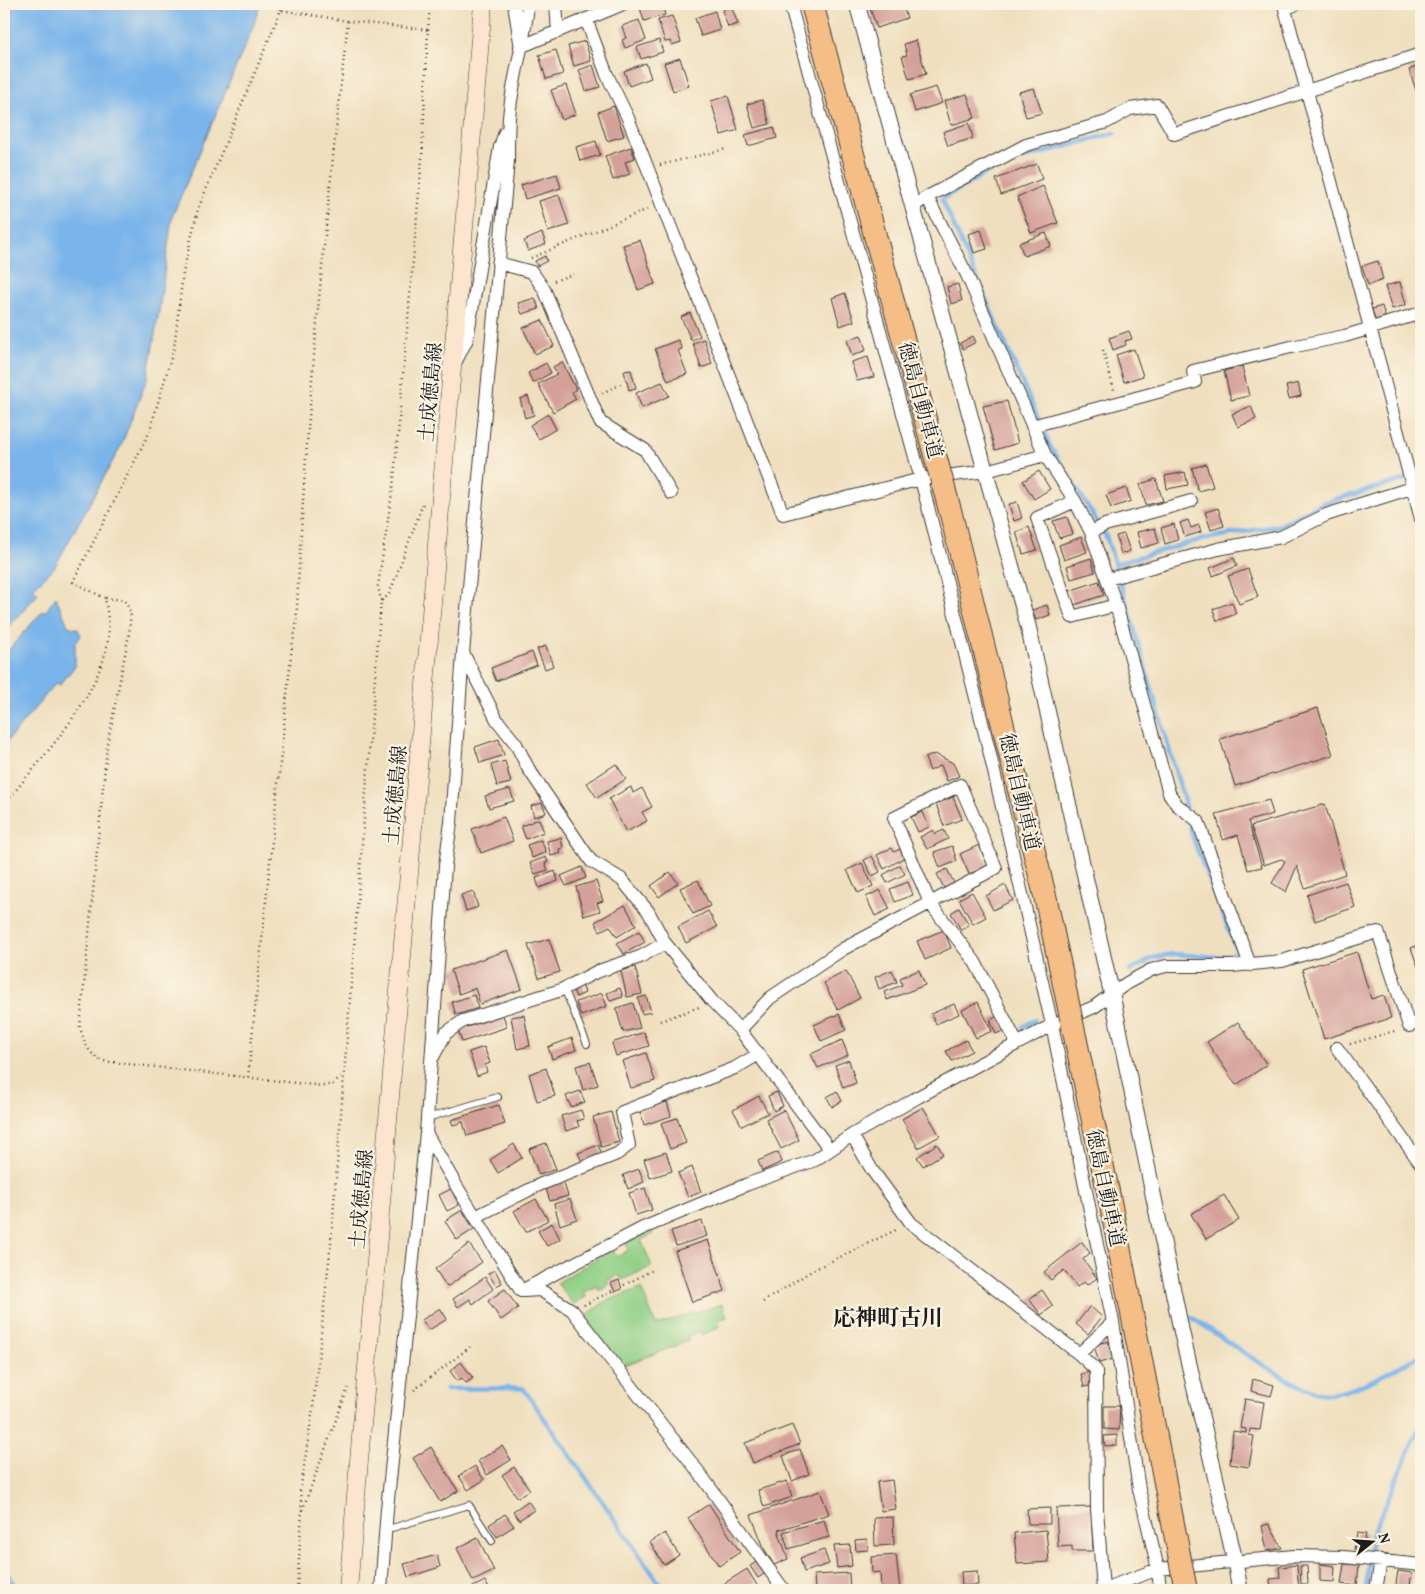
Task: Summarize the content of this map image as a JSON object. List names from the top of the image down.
{
  "streets": {
    "highway": ["徳島自動車道"],
    "main road": ["土成徳島線"]
  },
  "districts": ["応神町古川"],
  "north": "right"
}
